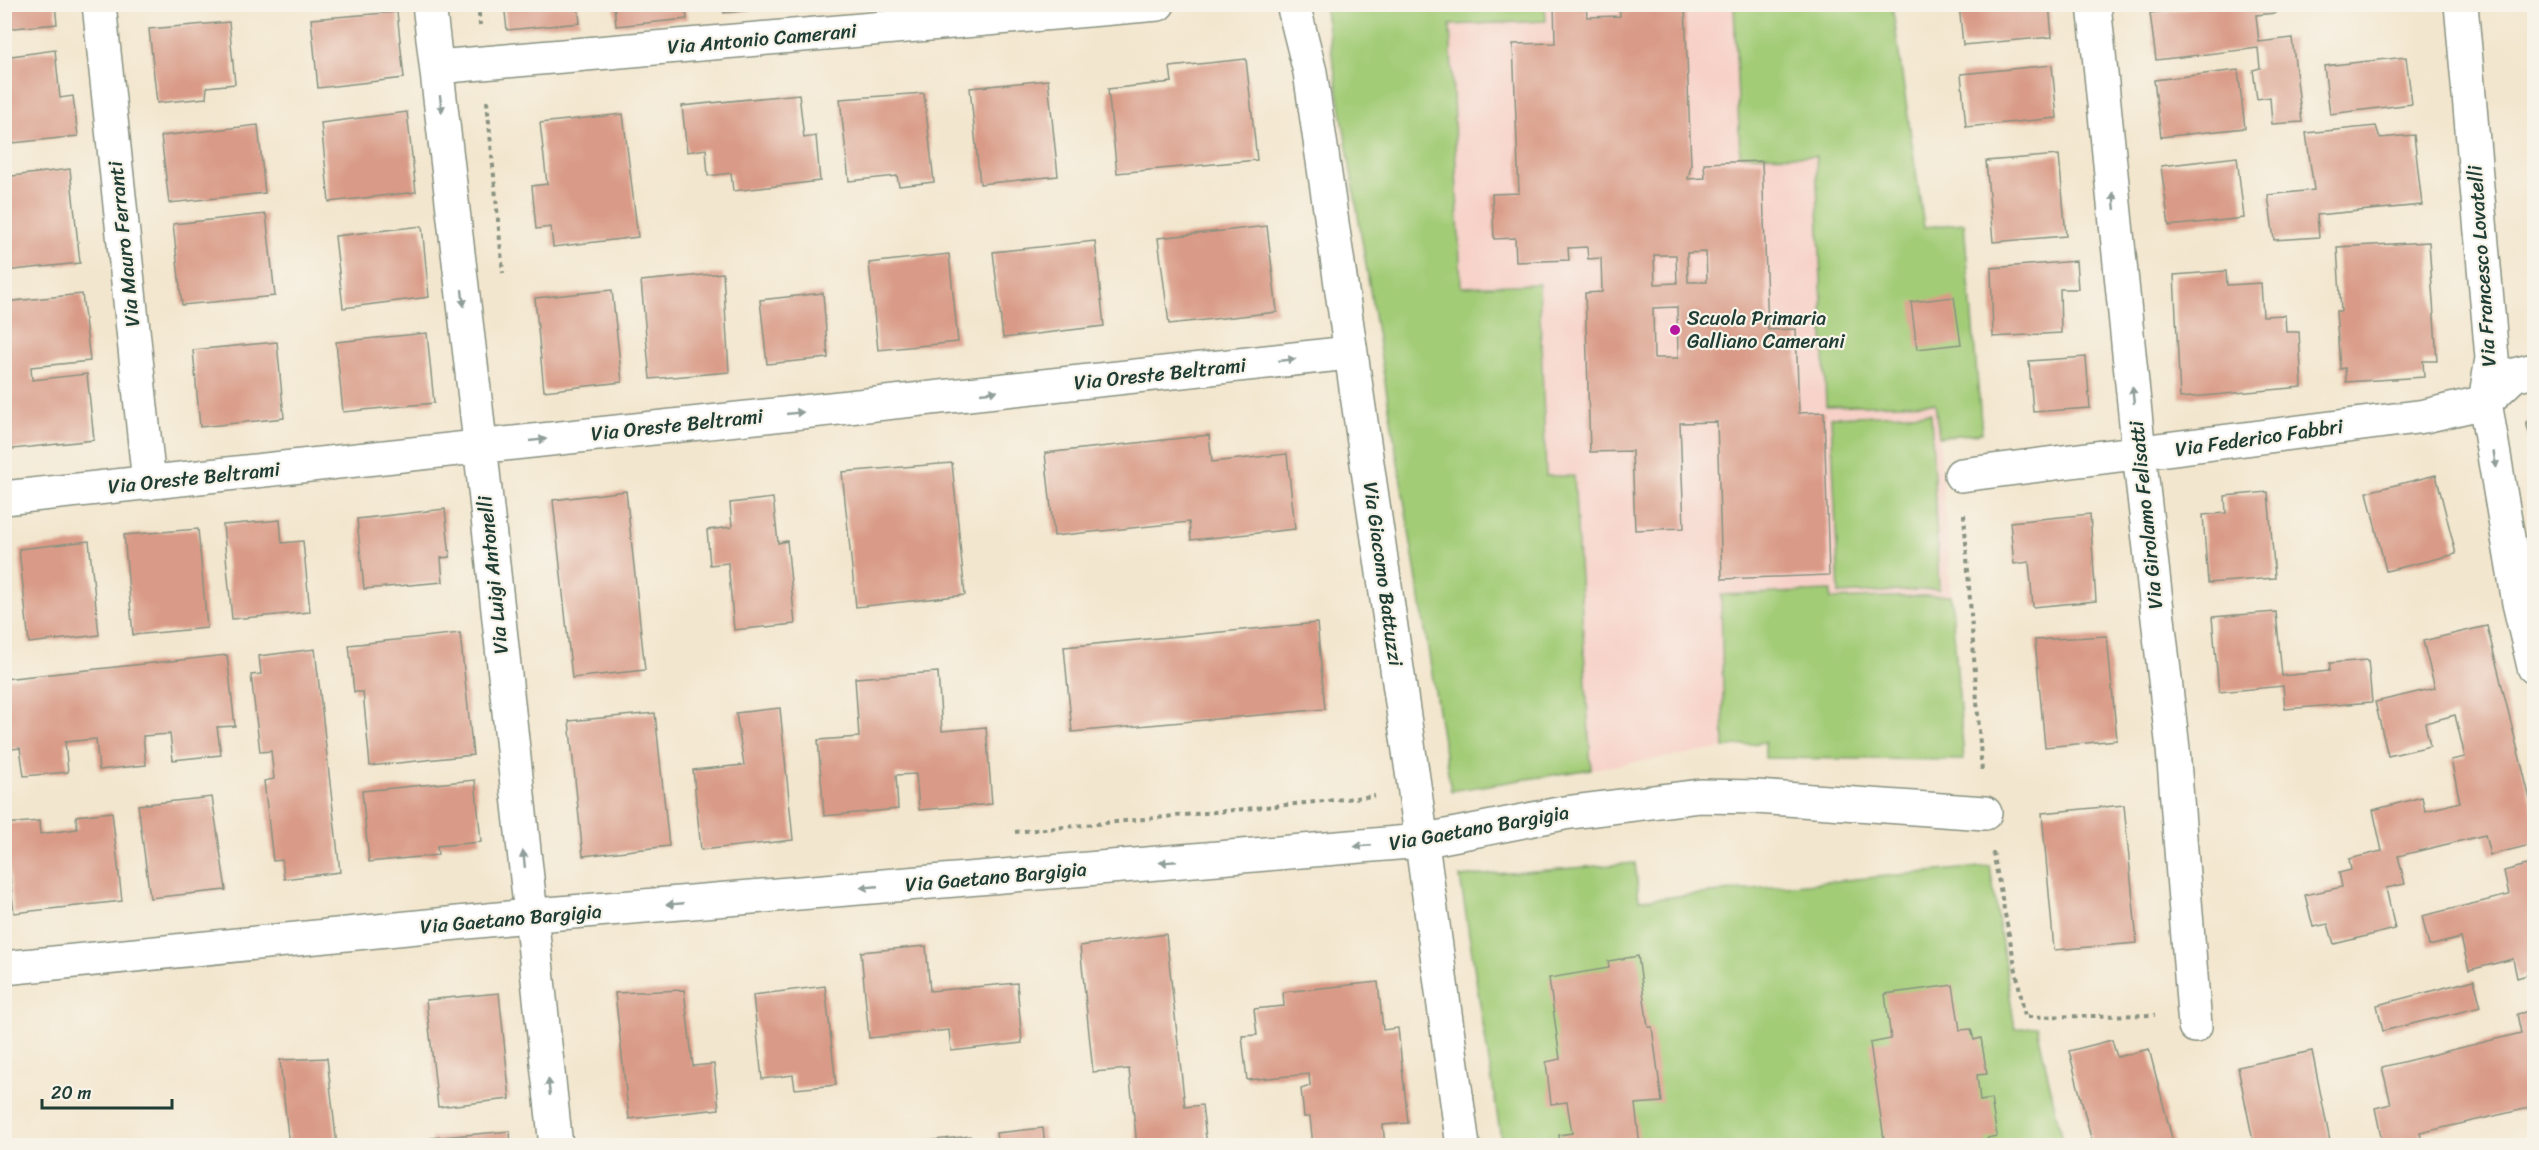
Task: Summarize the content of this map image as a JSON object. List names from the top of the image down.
{
  "streets": {
    "street": [
      "Via Antonio Camerani",
      "Via Mauro Ferranti",
      "Via Francesco Lovatelli",
      "Via Oreste Beltrami",
      "Via Federico Fabbri",
      "Via Girolamo Felisatti",
      "Via Giacomo Battuzzi",
      "Via Luigi Antonelli",
      "Via Gaetano Bargigia"
    ]
  },
  "crossings": [
    ["Via Antonio Camerani", "Via Luigi Antonelli"],
    ["Via Mauro Ferranti", "Via Oreste Beltrami"],
    ["Via Francesco Lovatelli", "Via Federico Fabbri"],
    ["Via Oreste Beltrami", "Via Giacomo Battuzzi"],
    ["Via Oreste Beltrami", "Via Luigi Antonelli"],
    ["Via Federico Fabbri", "Via Girolamo Felisatti"],
    ["Via Giacomo Battuzzi", "Via Gaetano Bargigia"],
    ["Via Luigi Antonelli", "Via Gaetano Bargigia"]
  ],
  "one_way": [
    "Via Francesco Lovatelli",
    "Via Oreste Beltrami",
    "Via Girolamo Felisatti",
    "Via Gaetano Bargigia"
  ],
  "places": ["Scuola Primaria Galliano Camerani"],
  "scale_bar": "20 m"
}
